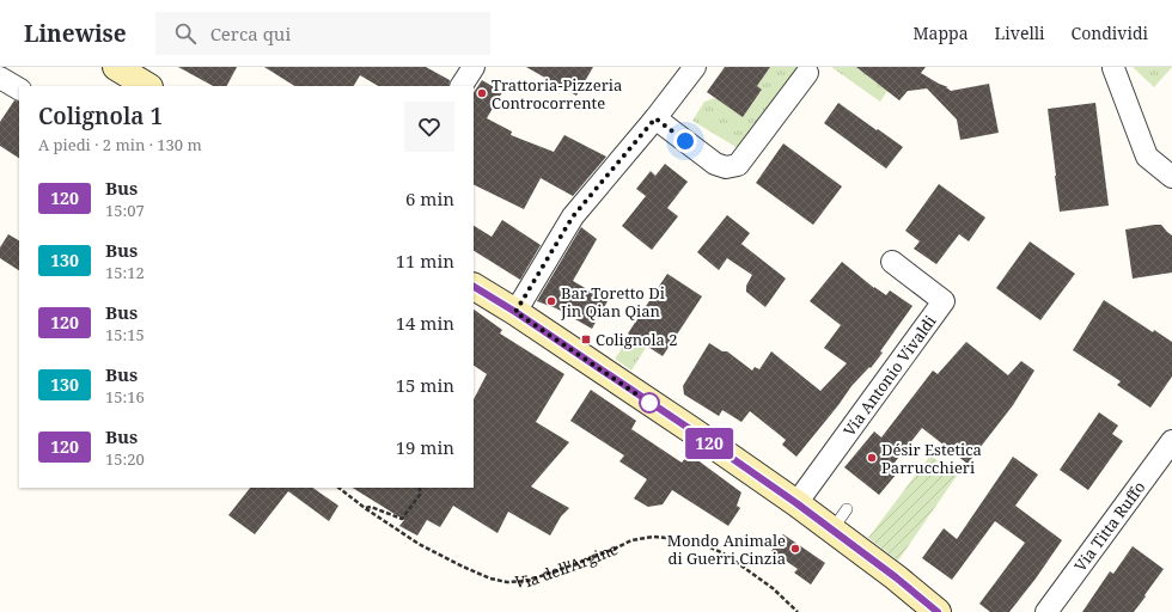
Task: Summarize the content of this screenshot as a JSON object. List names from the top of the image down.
{
  "streets": {
    "street": ["Via Antonio Vivaldi", "Via Titta Ruffo"],
    "path": ["Via dell'Argine"]
  },
  "places": {
    "other": [
      "Trattoria-Pizzeria Controcorrente",
      "Bar Toretto Di Jin Qian Qian",
      "Désir Estetica Parrucchieri",
      "Mondo Animale di Guerri Cinzia"
    ],
    "transit": ["Colignola 2"]
  },
  "lines": ["bus line 120"],
  "page": {
    "header": "Linewise",
    "search": "Cerca qui",
    "nav": ["Mappa", "Livelli", "Condividi"],
    "on_map": "120",
    "heading": ["Colignola 1", "A piedi · 2 min · 130 m"],
    "list": [
      {
        "mark": "120",
        "name": "Bus",
        "note": "15:07",
        "value": "6 min"
      },
      {
        "mark": "130",
        "name": "Bus",
        "note": "15:12",
        "value": "11 min"
      },
      {
        "mark": "120",
        "name": "Bus",
        "note": "15:15",
        "value": "14 min"
      },
      {
        "mark": "130",
        "name": "Bus",
        "note": "15:16",
        "value": "15 min"
      },
      {
        "mark": "120",
        "name": "Bus",
        "note": "15:20",
        "value": "19 min"
      }
    ]
  }
}
